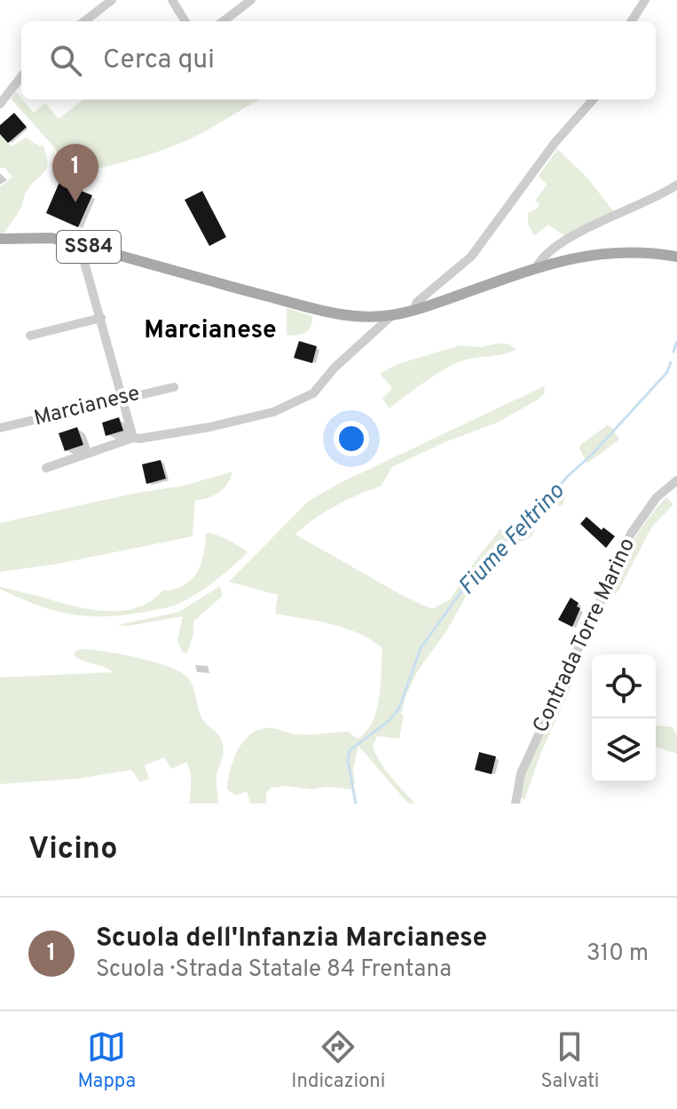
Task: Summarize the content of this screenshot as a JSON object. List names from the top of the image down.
{
  "streets": {
    "main road": ["SS84"],
    "street": ["Marcianese", "Contrada Torre Marino"]
  },
  "districts": ["Marcianese"],
  "water": ["Fiume Feltrino"],
  "page": {
    "search": "Cerca qui",
    "pins": "1",
    "heading": "Vicino",
    "list": [
      {
        "mark": "1",
        "name": "Scuola dell'Infanzia Marcianese",
        "note": "Scuola · Strada Statale 84 Frentana",
        "value": "310 m"
      }
    ],
    "nav": ["Mappa", "Indicazioni", "Salvati"]
  }
}
